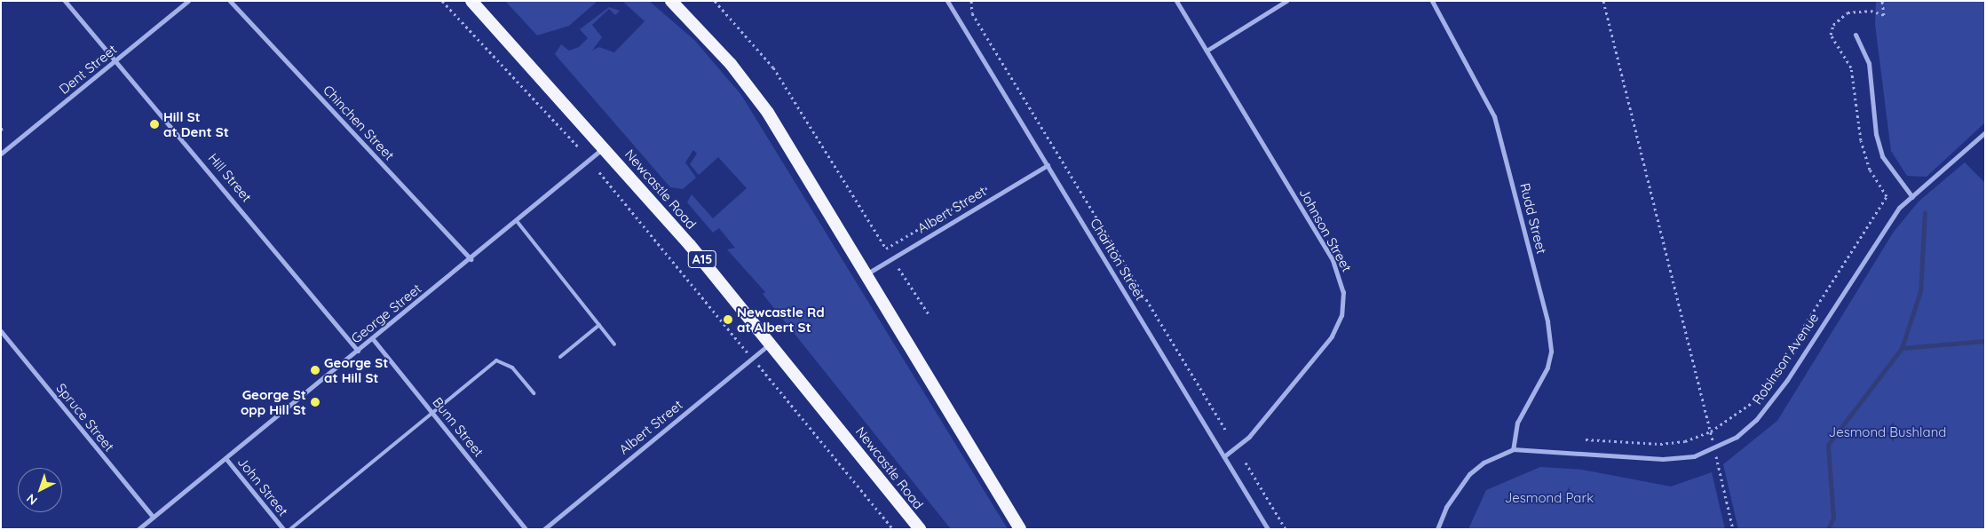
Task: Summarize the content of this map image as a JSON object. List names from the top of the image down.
{
  "streets": {
    "highway": ["Newcastle Road", "A15"],
    "street": [
      "Dent Street",
      "Chinchen Street",
      "Hill Street",
      "Albert Street",
      "Rudd Street",
      "Johnson Street",
      "Charlton Street",
      "George Street",
      "Robinson Avenue",
      "Spruce Street",
      "Bunn Street",
      "John Street"
    ]
  },
  "crossings": [
    ["Dent Street", "Hill Street"],
    ["Chinchen Street", "George Street"],
    ["Hill Street", "George Street"],
    ["Newcastle Road", "Albert Street"],
    ["Newcastle Road", "George Street"],
    ["Albert Street", "Charlton Street"],
    ["Rudd Street", "Robinson Avenue"],
    ["Johnson Street", "Charlton Street"],
    ["George Street", "Spruce Street"],
    ["George Street", "Bunn Street"],
    ["George Street", "John Street"]
  ],
  "parks": ["Jesmond Bushland", "Jesmond Park"],
  "places": [
    "Hill St at Dent St",
    "Newcastle Rd at Albert St",
    "George St at Hill St",
    "George St opp Hill St"
  ],
  "north": "bottom left"
}
